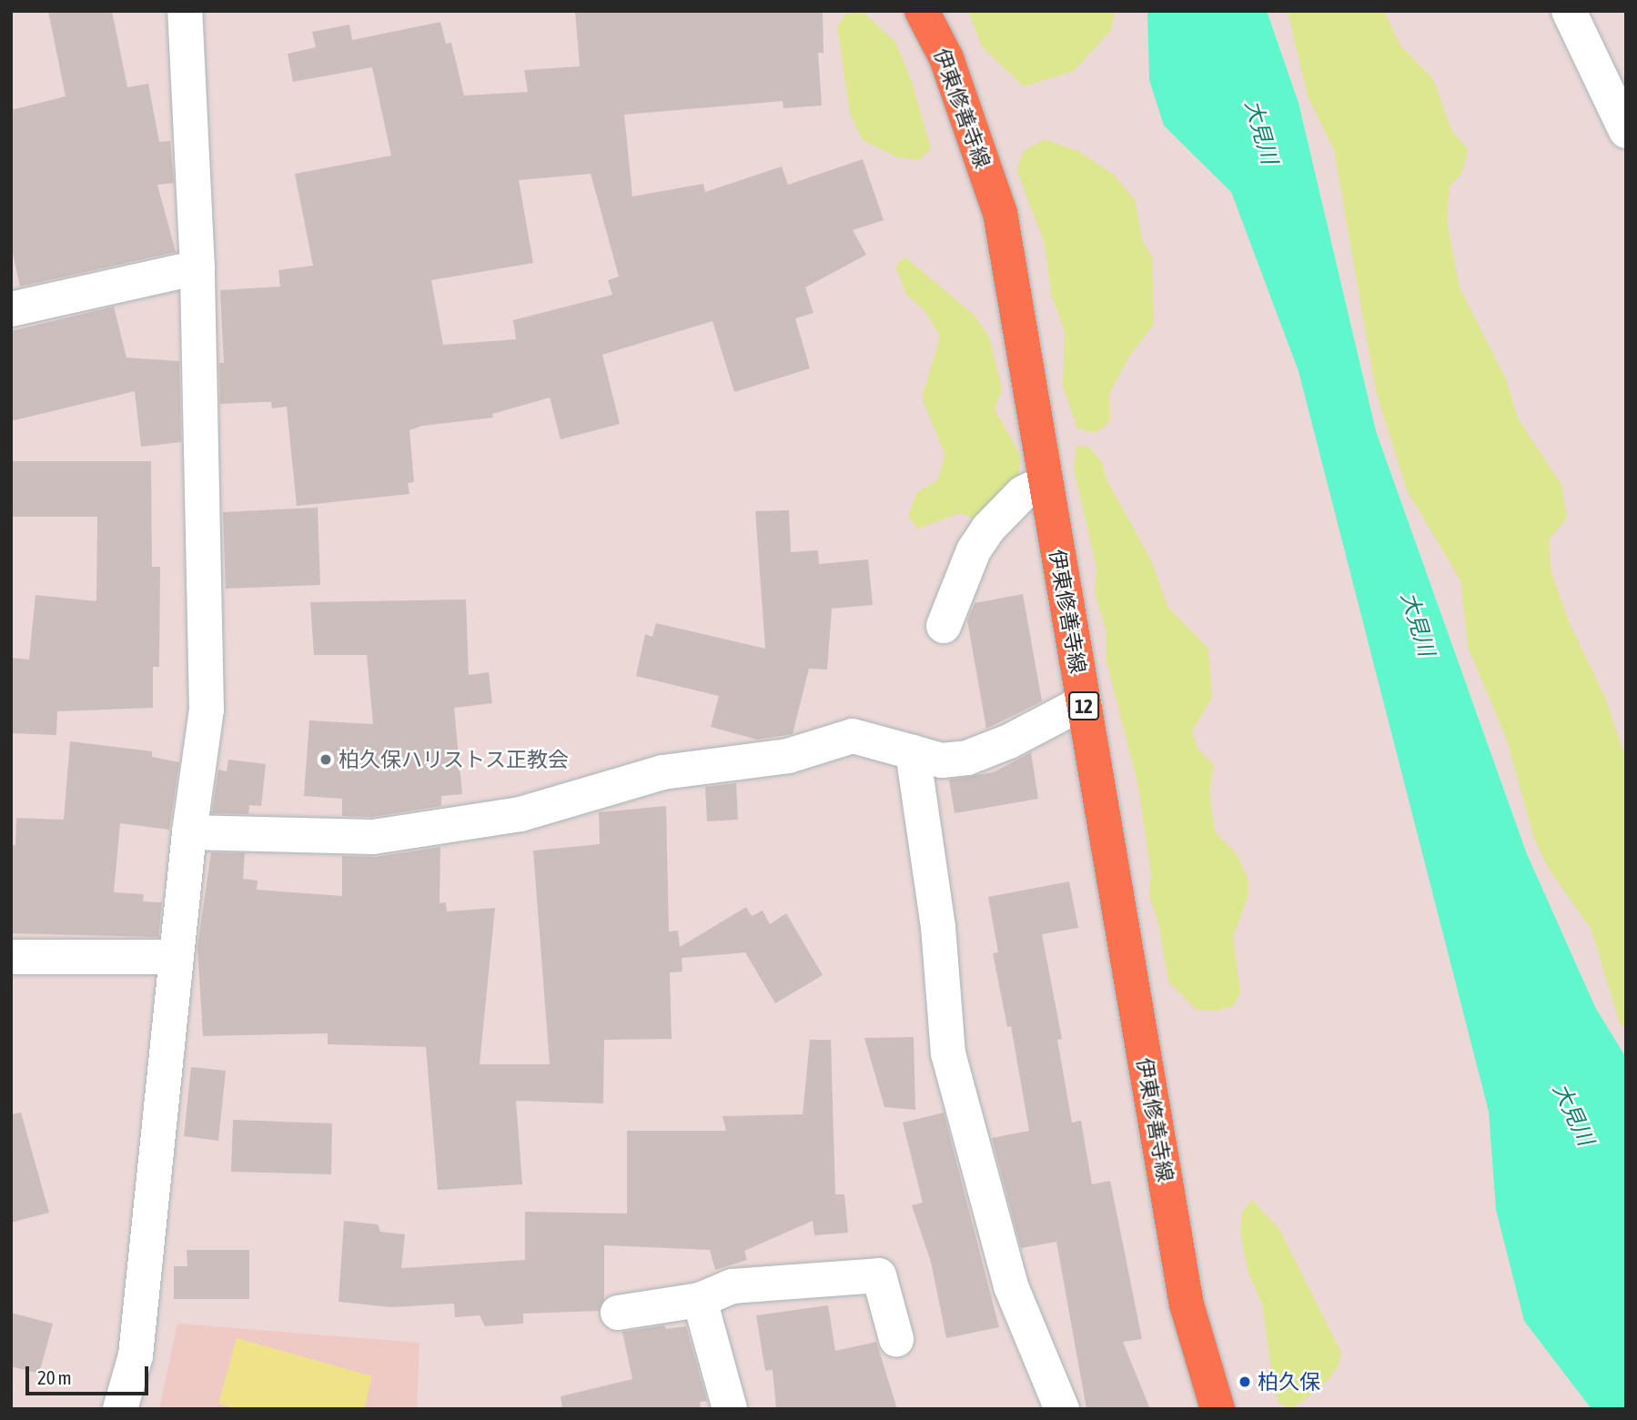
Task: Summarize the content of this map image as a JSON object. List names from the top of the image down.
{
  "streets": {
    "main road": ["伊東修善寺線", "12"]
  },
  "water": ["大見川"],
  "places": ["柏久保ハリストス正教会", "柏久保"],
  "scale_bar": "20 m"
}
